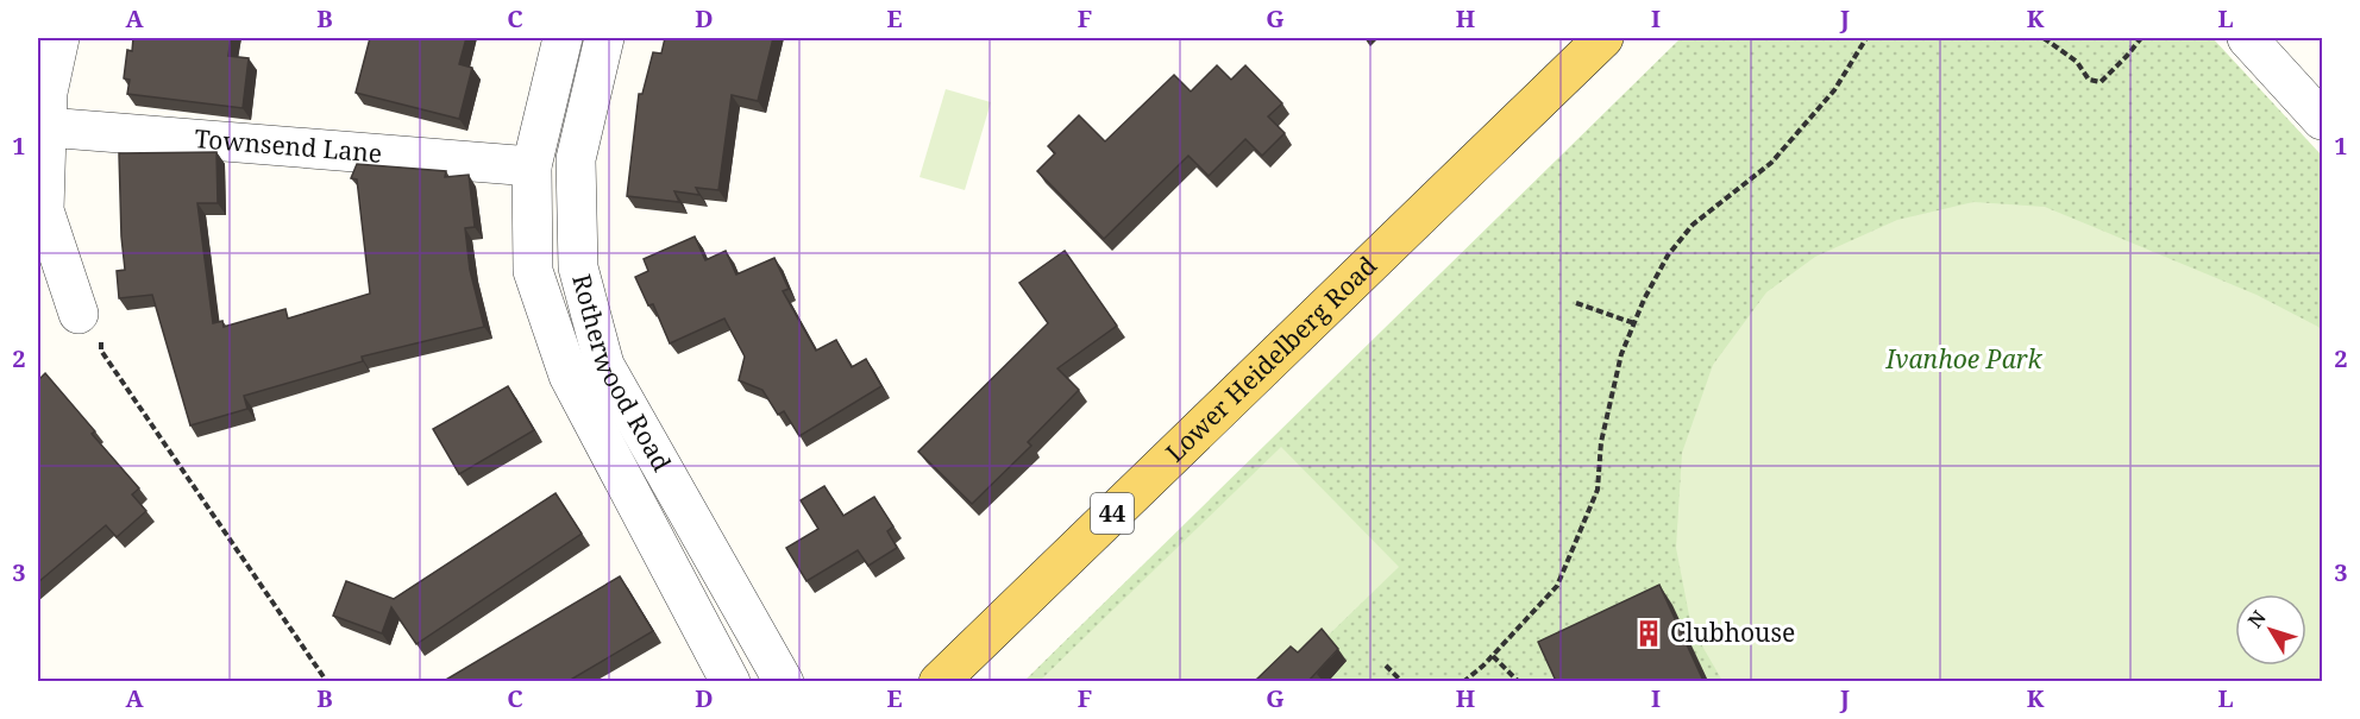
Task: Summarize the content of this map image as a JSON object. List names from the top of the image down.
{
  "streets": {
    "main road": ["Lower Heidelberg Road", "44"],
    "street": ["Townsend Lane", "Rotherwood Road"]
  },
  "crossings": [
    ["Townsend Lane", "Rotherwood Road"]
  ],
  "parks": ["Ivanhoe Park"],
  "places": {
    "building": ["Clubhouse"]
  },
  "north": "top left",
  "grid": {
    "columns": [
      "A",
      "B",
      "C",
      "D",
      "E",
      "F",
      "G",
      "H",
      "I",
      "J",
      "K",
      "L"
    ],
    "rows": ["1", "2", "3"]
  }
}
